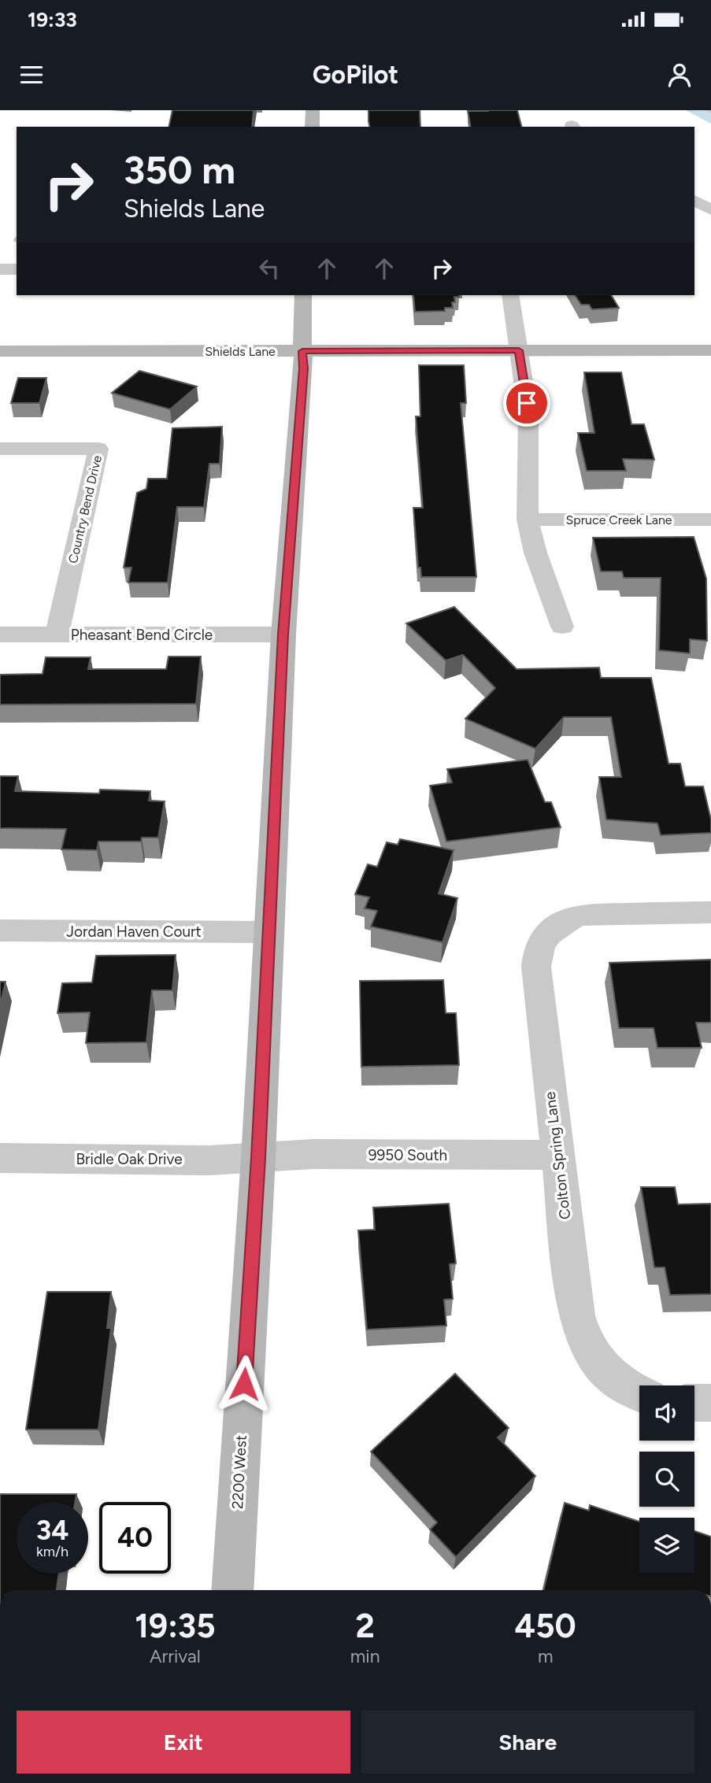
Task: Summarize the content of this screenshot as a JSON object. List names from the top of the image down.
{
  "streets": {
    "street": [
      "Shields Lane",
      "Country Bend Drive",
      "Spruce Creek Lane",
      "Pheasant Bend Circle",
      "Jordan Haven Court",
      "9950 South",
      "Colton Spring Lane",
      "Bridle Oak Drive",
      "2200 West"
    ]
  },
  "crossings": [
    ["Shields Lane", "2200 West"],
    ["Country Bend Drive", "Pheasant Bend Circle"],
    ["Pheasant Bend Circle", "2200 West"],
    ["Jordan Haven Court", "2200 West"],
    ["9950 South", "Colton Spring Lane"],
    ["9950 South", "Bridle Oak Drive"],
    ["9950 South", "2200 West"],
    ["Bridle Oak Drive", "2200 West"]
  ],
  "page": {
    "status": "19:33",
    "header": "GoPilot",
    "turn": ["350 m", "Shields Lane"],
    "speed": "34 km/h",
    "limit": "40",
    "eta": [
      "19:35",
      "Arrival",
      "2",
      "min",
      "450",
      "m"
    ],
    "buttons": ["Exit", "Share"]
  }
}
